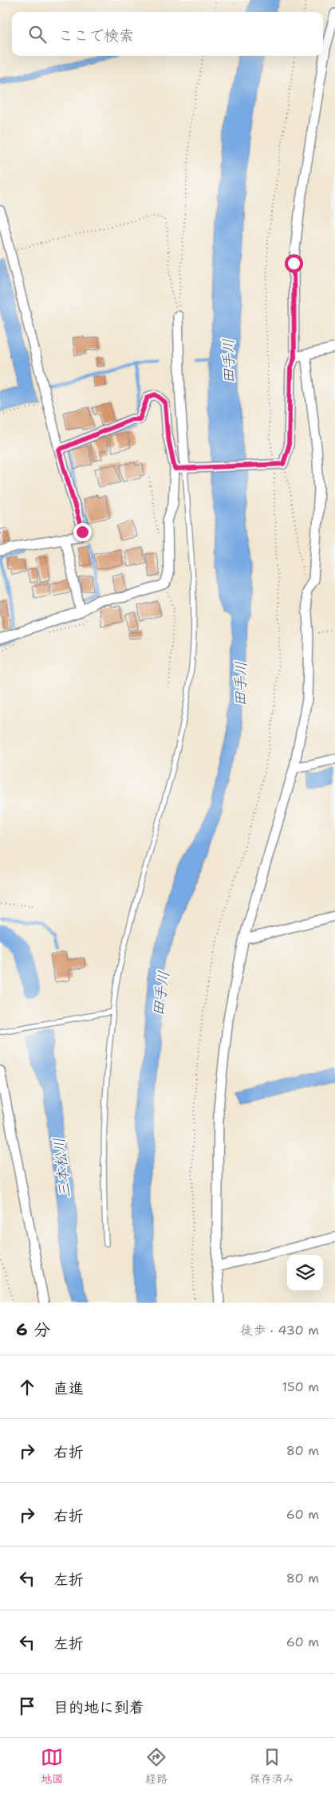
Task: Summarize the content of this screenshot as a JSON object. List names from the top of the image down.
{
  "water": ["田手川", "三本松川"],
  "page": {
    "search": "ここで検索",
    "heading": ["6 分", "徒歩 · 430 m"],
    "list": [
      ["直進", "150 m"],
      ["右折", "80 m"],
      ["右折", "60 m"],
      ["左折", "80 m"],
      ["左折", "60 m"],
      "目的地に到着"
    ],
    "nav": ["地図", "経路", "保存済み"]
  }
}
